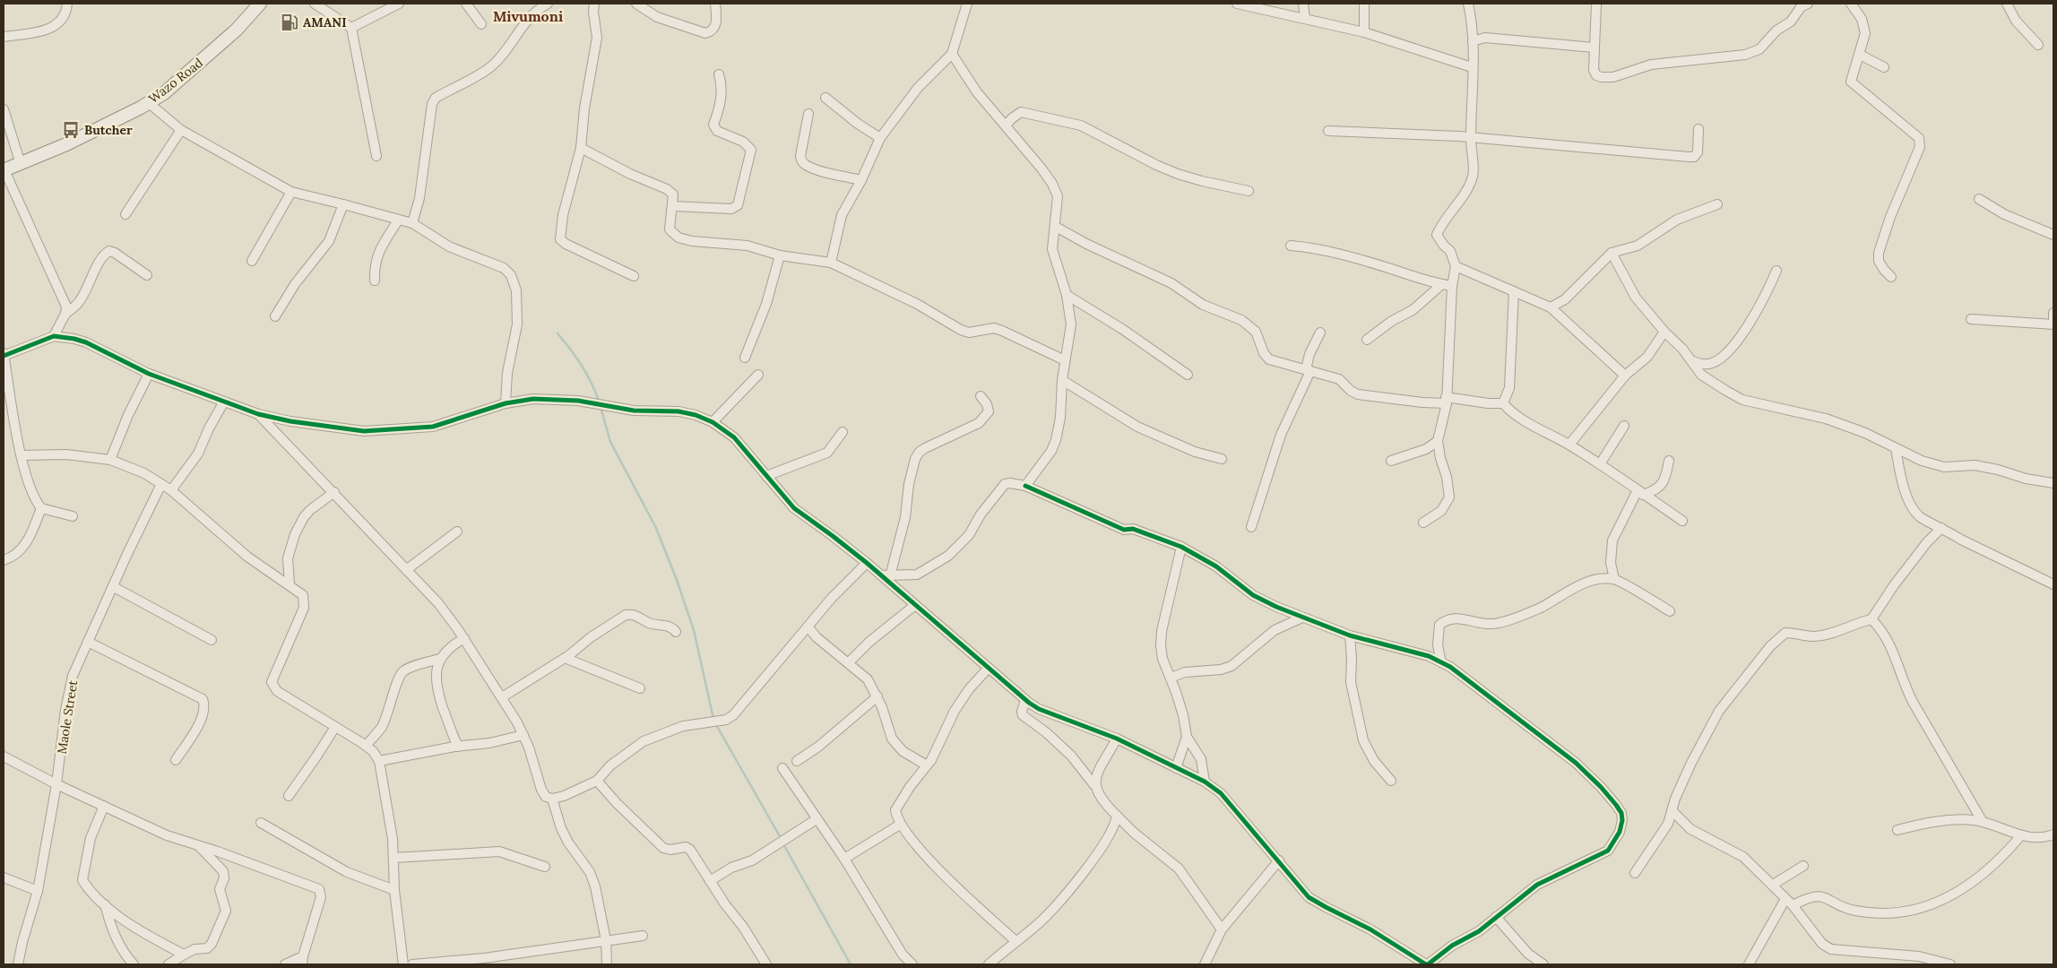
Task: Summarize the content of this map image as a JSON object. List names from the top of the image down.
{
  "streets": {
    "main road": ["Wazo Road"],
    "street": ["Maole Street"]
  },
  "districts": ["Mivumoni"],
  "places": {
    "fuel station": ["AMANI"],
    "bus stop": ["Butcher"]
  }
}
